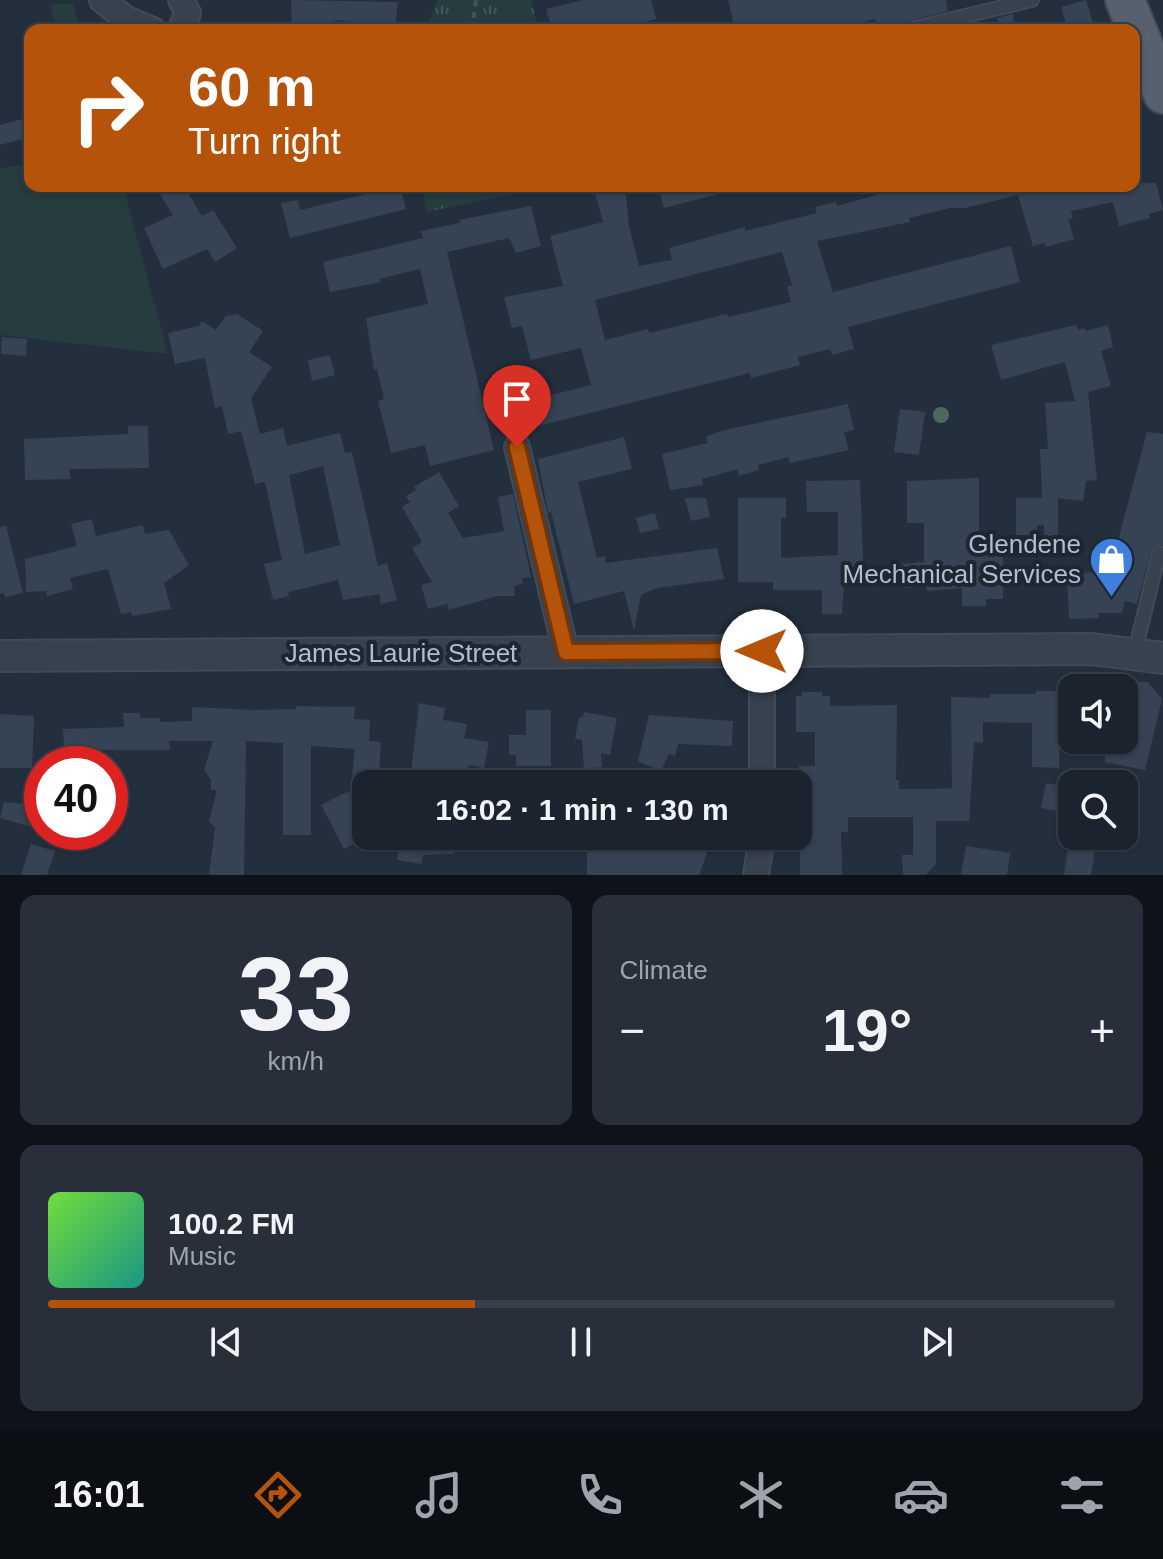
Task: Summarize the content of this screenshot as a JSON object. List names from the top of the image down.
{
  "streets": {
    "street": ["James Laurie Street"]
  },
  "places": {
    "shop": ["Glendene Mechanical Services"]
  },
  "page": {
    "turn": ["60 m", "Turn right"],
    "limit": "40",
    "trip": "16:02 · 1 min · 130 m",
    "tile": [
      ["33", "km/h"],
      "Climate"
    ],
    "heat": ["−", "19°", "+"],
    "song": ["100.2 FM", "Music"],
    "tabs": "16:01"
  }
}
